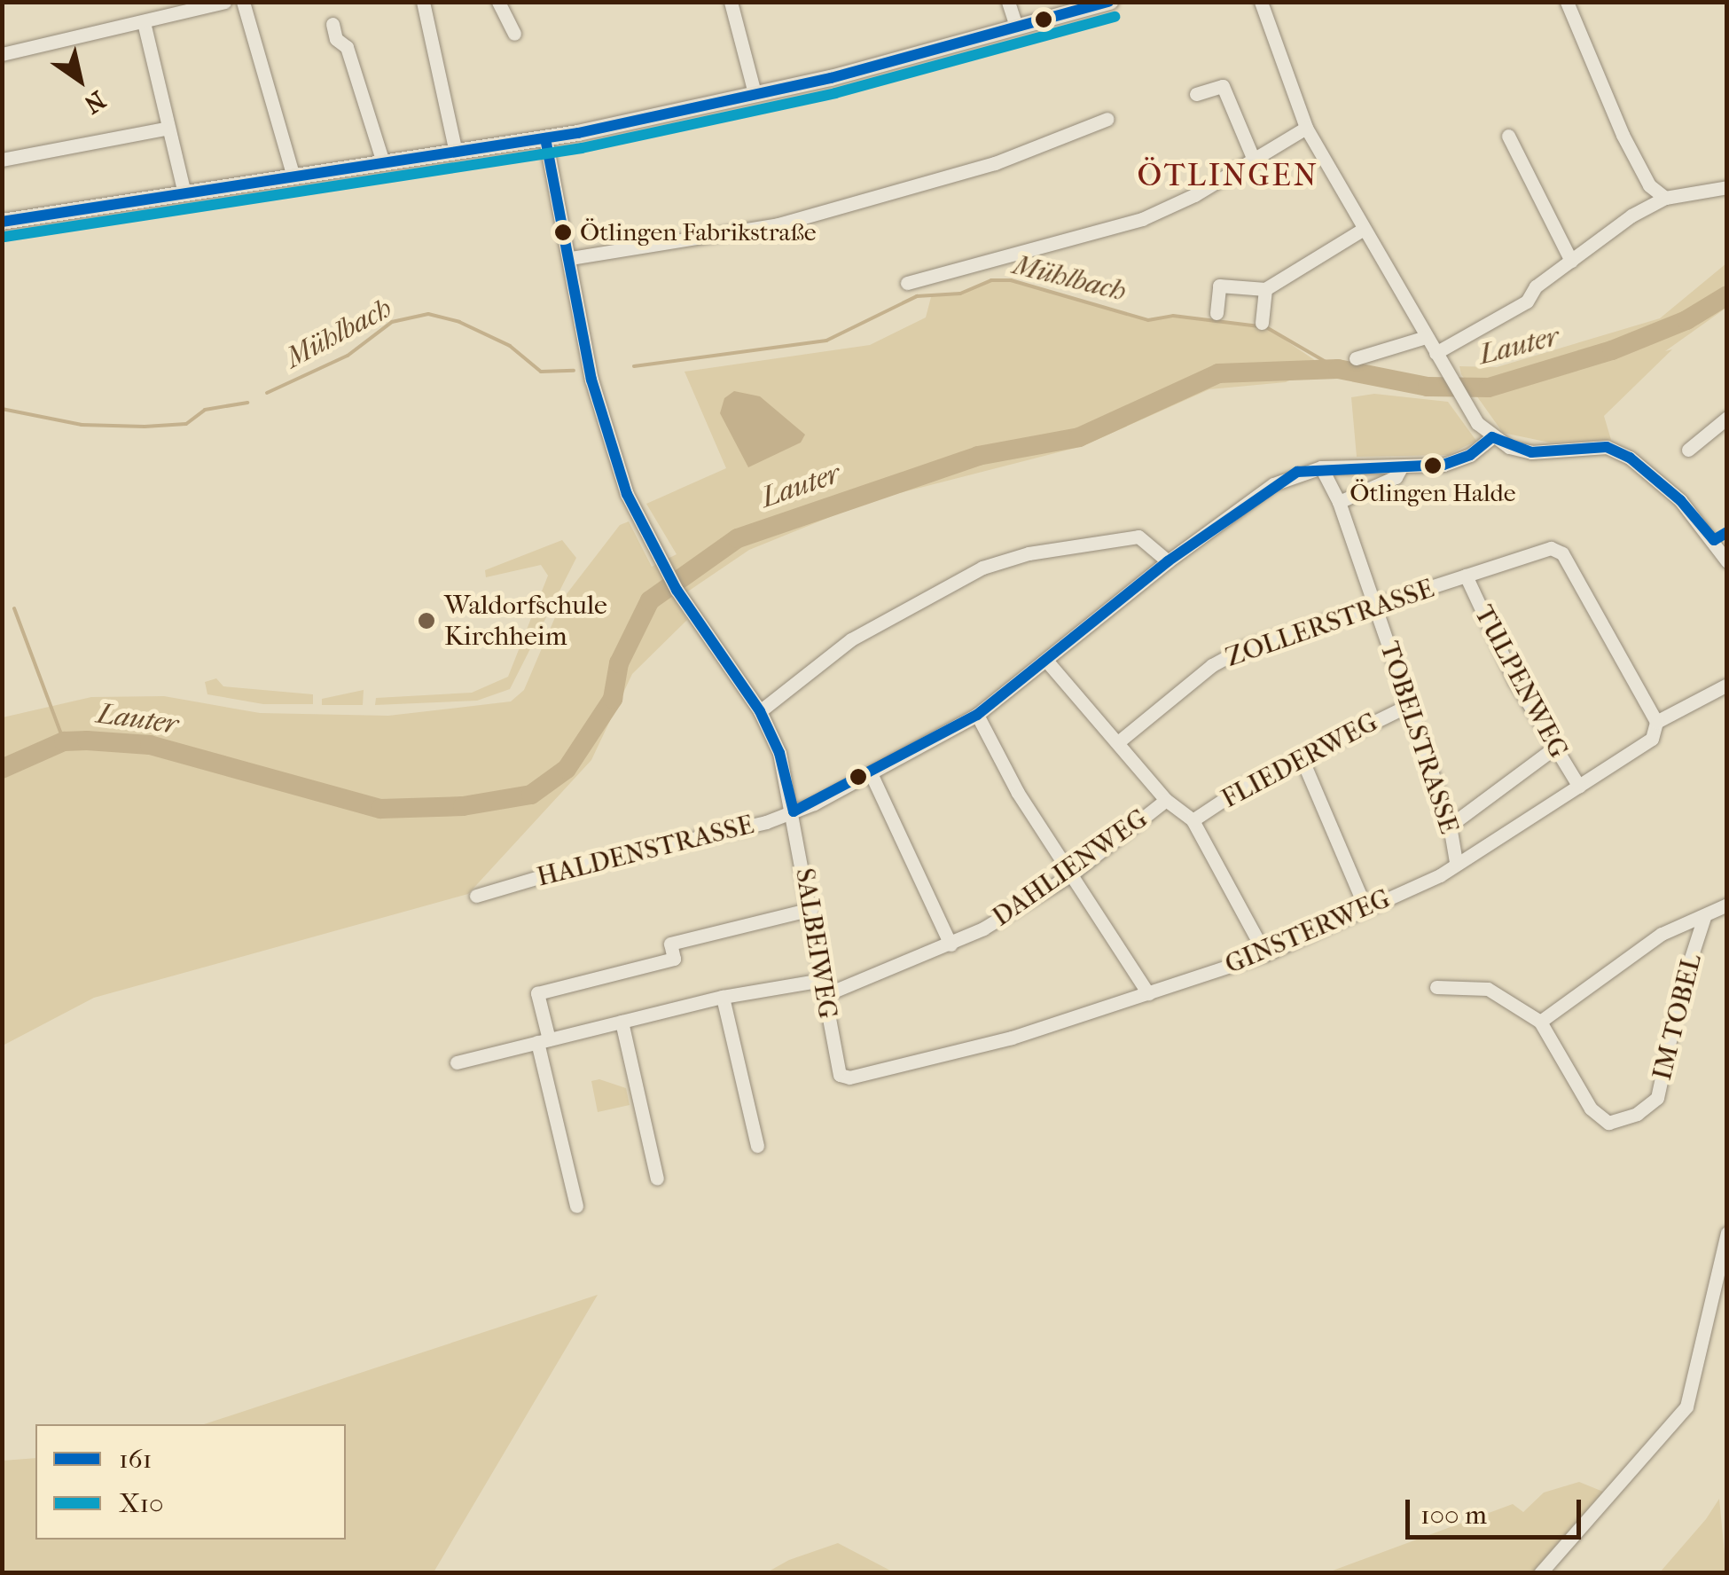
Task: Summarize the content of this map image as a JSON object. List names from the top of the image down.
{
  "streets": {
    "street": [
      "ZOLLERSTRASSE",
      "TULPENWEG",
      "TOBELSTRASSE",
      "FLIEDERWEG",
      "HALDENSTRASSE",
      "DAHLIENWEG",
      "GINSTERWEG",
      "SALBEIWEG",
      "IM TOBEL"
    ]
  },
  "crossings": [
    ["ZOLLERSTRASSE", "TULPENWEG"],
    ["ZOLLERSTRASSE", "TOBELSTRASSE"],
    ["ZOLLERSTRASSE", "GINSTERWEG"],
    ["TULPENWEG", "GINSTERWEG"],
    ["TOBELSTRASSE", "FLIEDERWEG"],
    ["TOBELSTRASSE", "HALDENSTRASSE"],
    ["TOBELSTRASSE", "GINSTERWEG"],
    ["HALDENSTRASSE", "SALBEIWEG"],
    ["DAHLIENWEG", "SALBEIWEG"],
    ["GINSTERWEG", "SALBEIWEG"]
  ],
  "districts": ["ÖTLINGEN"],
  "water": ["Mühlbach", "Lauter"],
  "places": ["Ötlingen Fabrikstraße", "Ötlingen Halde", "Waldorfschule Kirchheim"],
  "lines": ["transit line 161", "transit line X10"],
  "legend": ["161", "X10"],
  "scale_bar": "100 m",
  "north": "bottom right"
}
